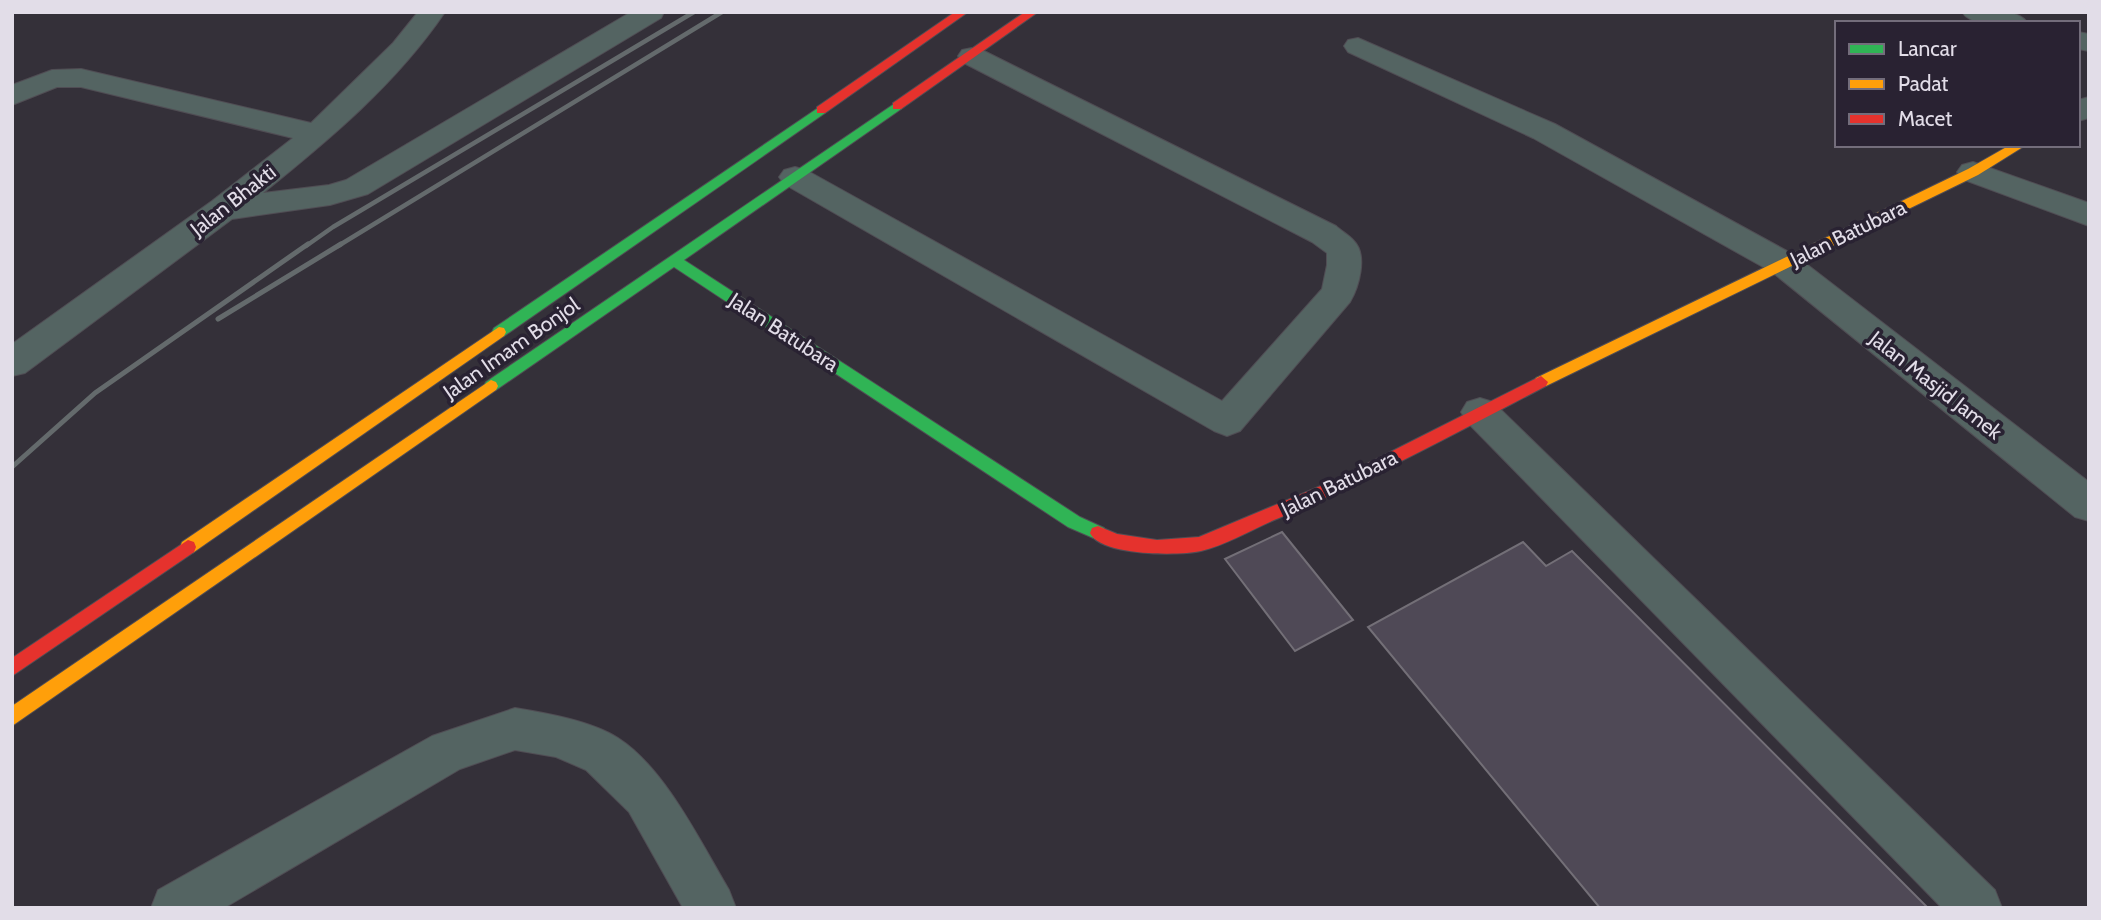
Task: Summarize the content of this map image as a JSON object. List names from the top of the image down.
{
  "streets": {
    "main road": ["Jalan Batubara", "Jalan Imam Bonjol"],
    "street": ["Jalan Bhakti", "Jalan Masjid Jamek"]
  },
  "crossings": [
    ["Jalan Batubara", "Jalan Imam Bonjol"],
    ["Jalan Batubara", "Jalan Masjid Jamek"]
  ],
  "legend": ["Lancar", "Padat", "Macet"]
}
